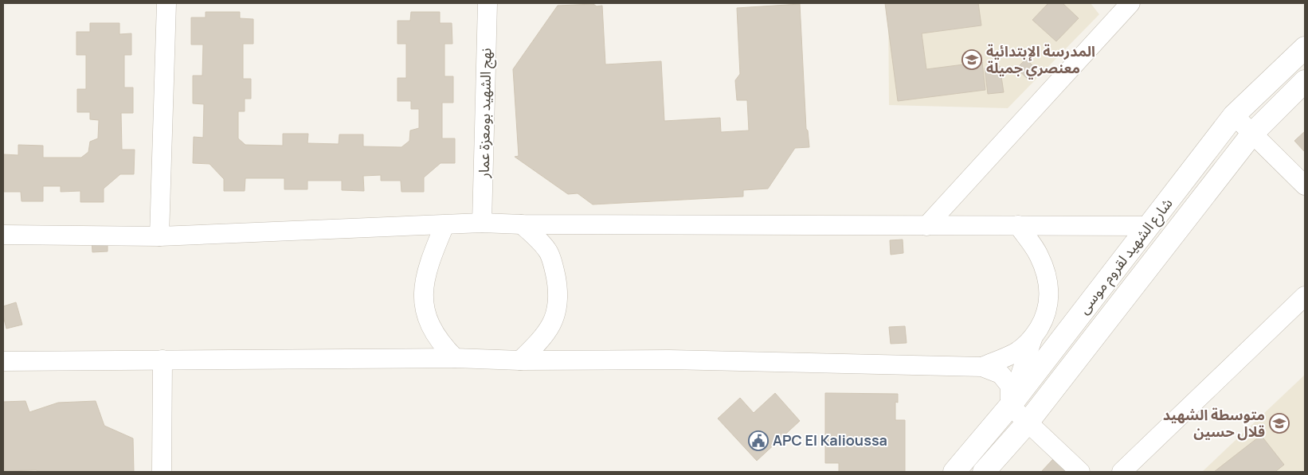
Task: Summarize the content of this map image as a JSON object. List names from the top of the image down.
{
  "streets": {
    "street": ["نهج الشهيد بومعزة عمار", "شارع الشهيد لقروم موسى"]
  },
  "places": {
    "school or university": ["المدرسة الإبتدائية معنصري جميلة", "متوسطة الشهيد قلال حسين"],
    "public building": ["APC El Kalioussa"]
  }
}
